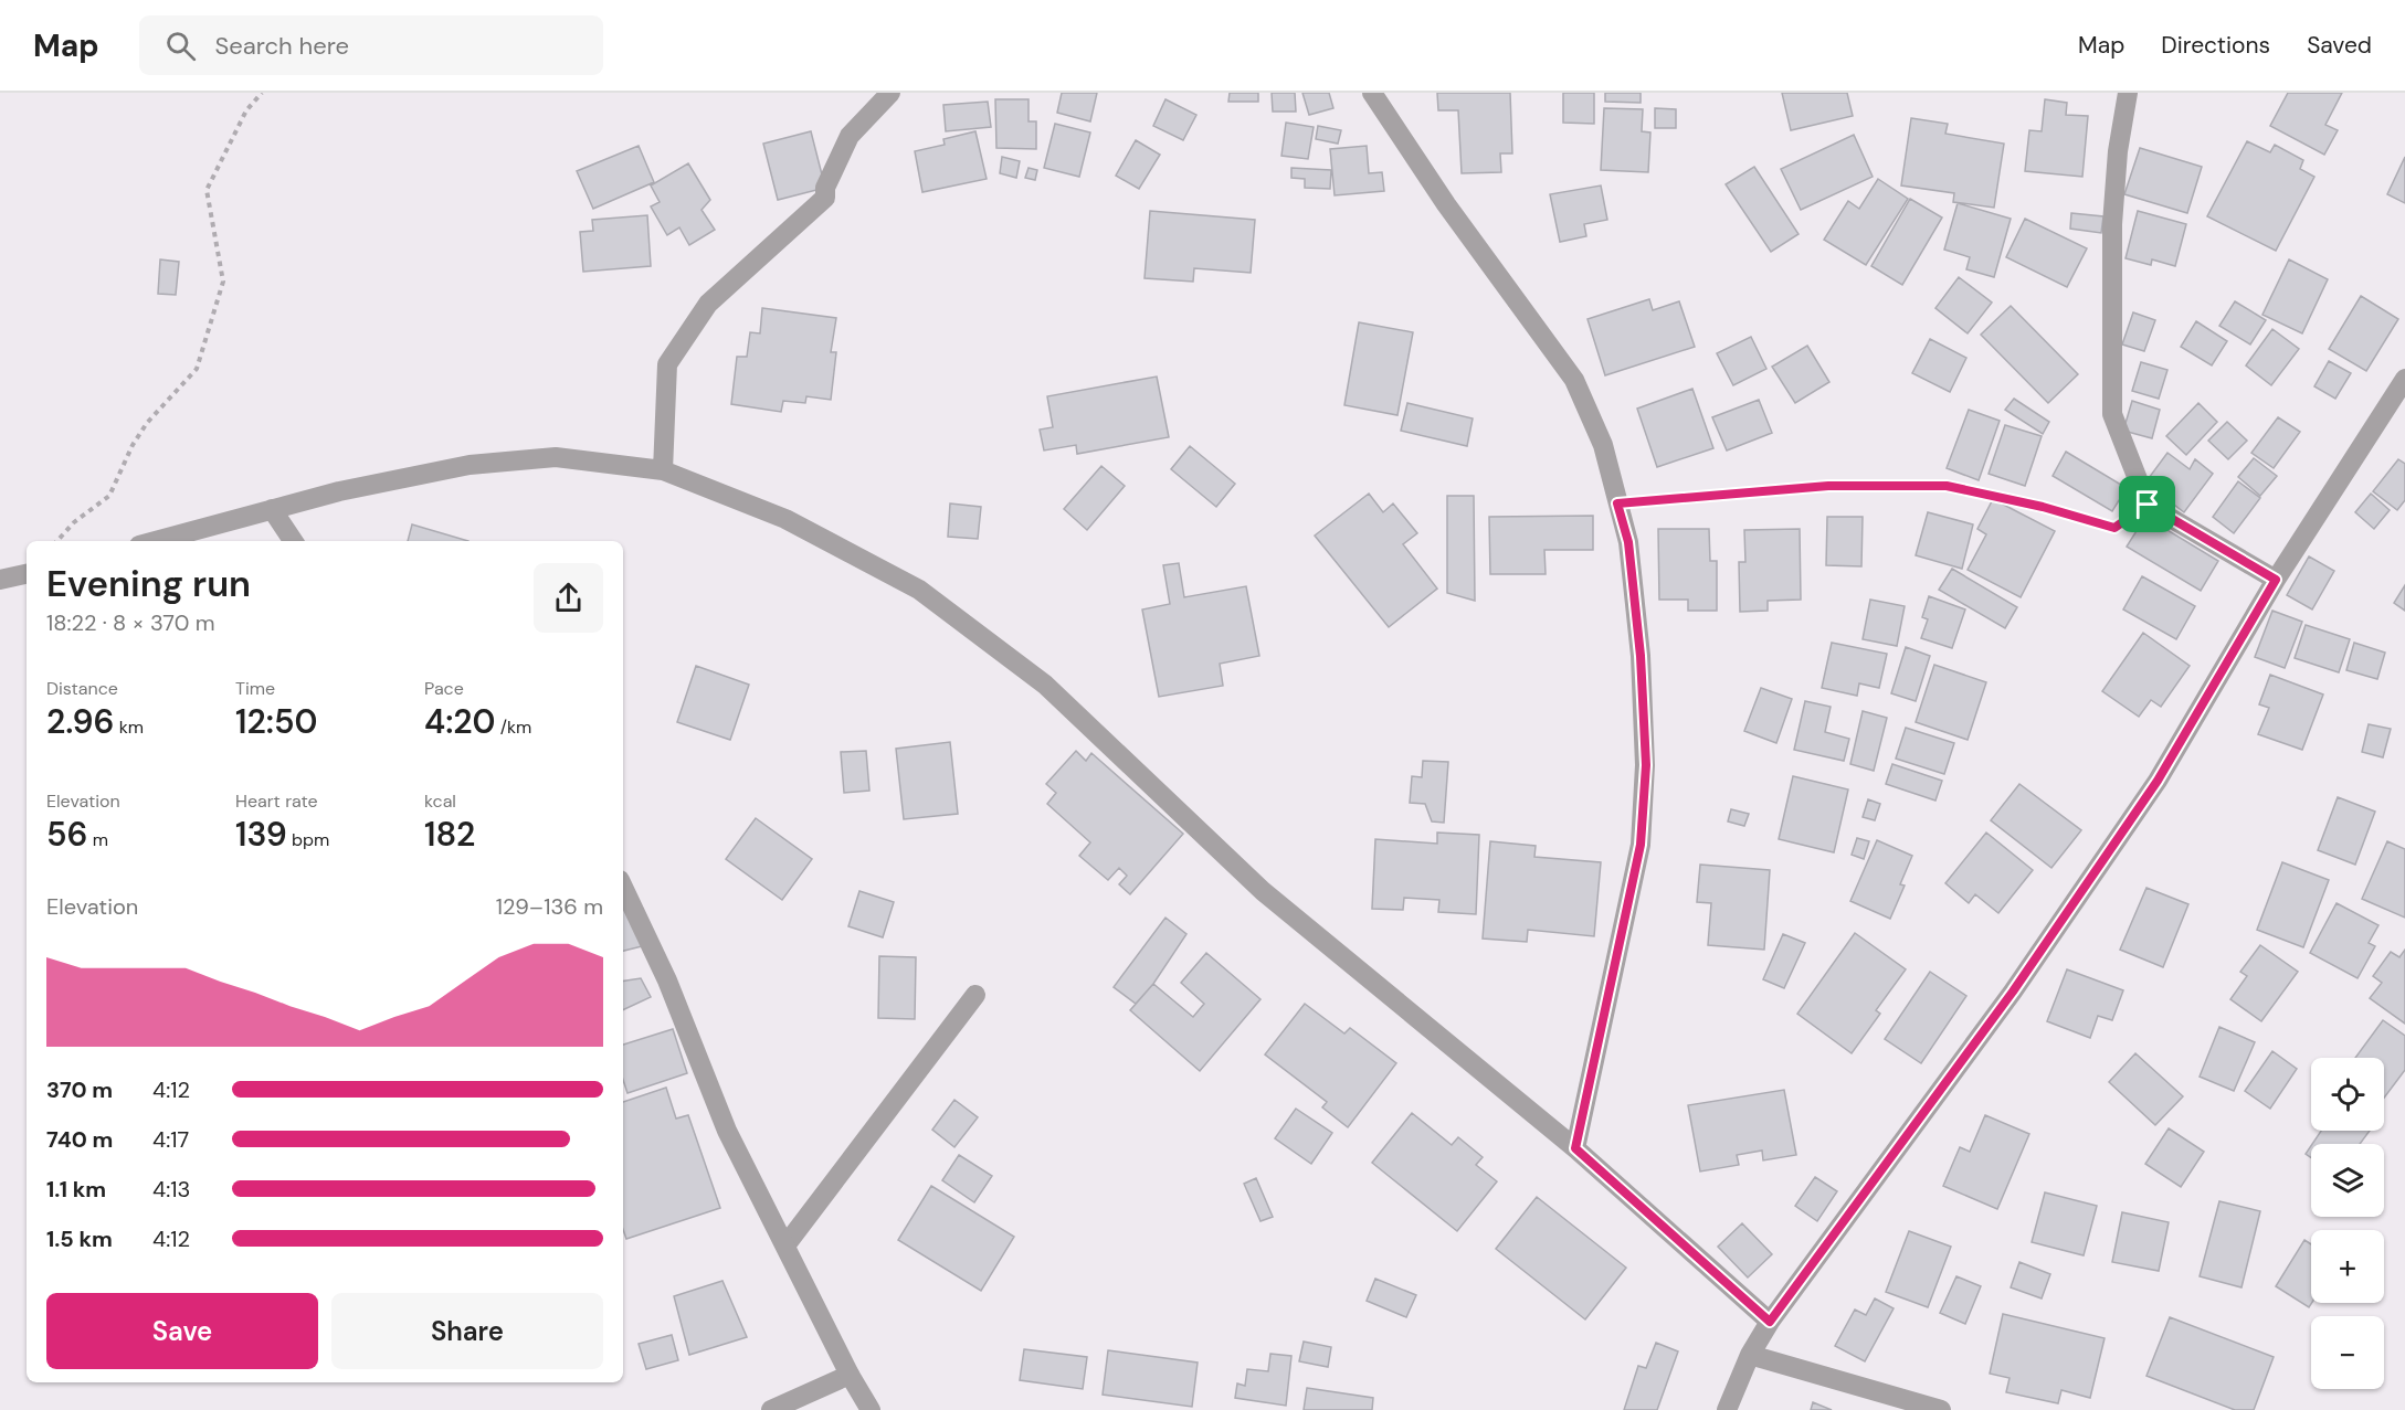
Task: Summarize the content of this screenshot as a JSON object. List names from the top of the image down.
{
  "page": {
    "header": "Map",
    "search": "Search here",
    "nav": ["Map", "Directions", "Saved"],
    "heading": ["Evening run", "18:22 · 8 × 370 m"],
    "stats": [
      ["Distance", "2.96 km"],
      ["Time", "12:50"],
      ["Pace", "4:20 /km"],
      ["Elevation", "56 m"],
      ["Heart rate", "139 bpm"],
      ["kcal", "182"]
    ],
    "chart": ["Elevation", "129–136 m"],
    "map_buttons": ["+", "−"],
    "list": [
      {
        "name": "370 m",
        "note": "4:12"
      },
      {
        "name": "740 m",
        "note": "4:17"
      },
      {
        "name": "1.1 km",
        "note": "4:13"
      },
      {
        "name": "1.5 km",
        "note": "4:12"
      }
    ],
    "buttons": ["Save", "Share"]
  }
}
